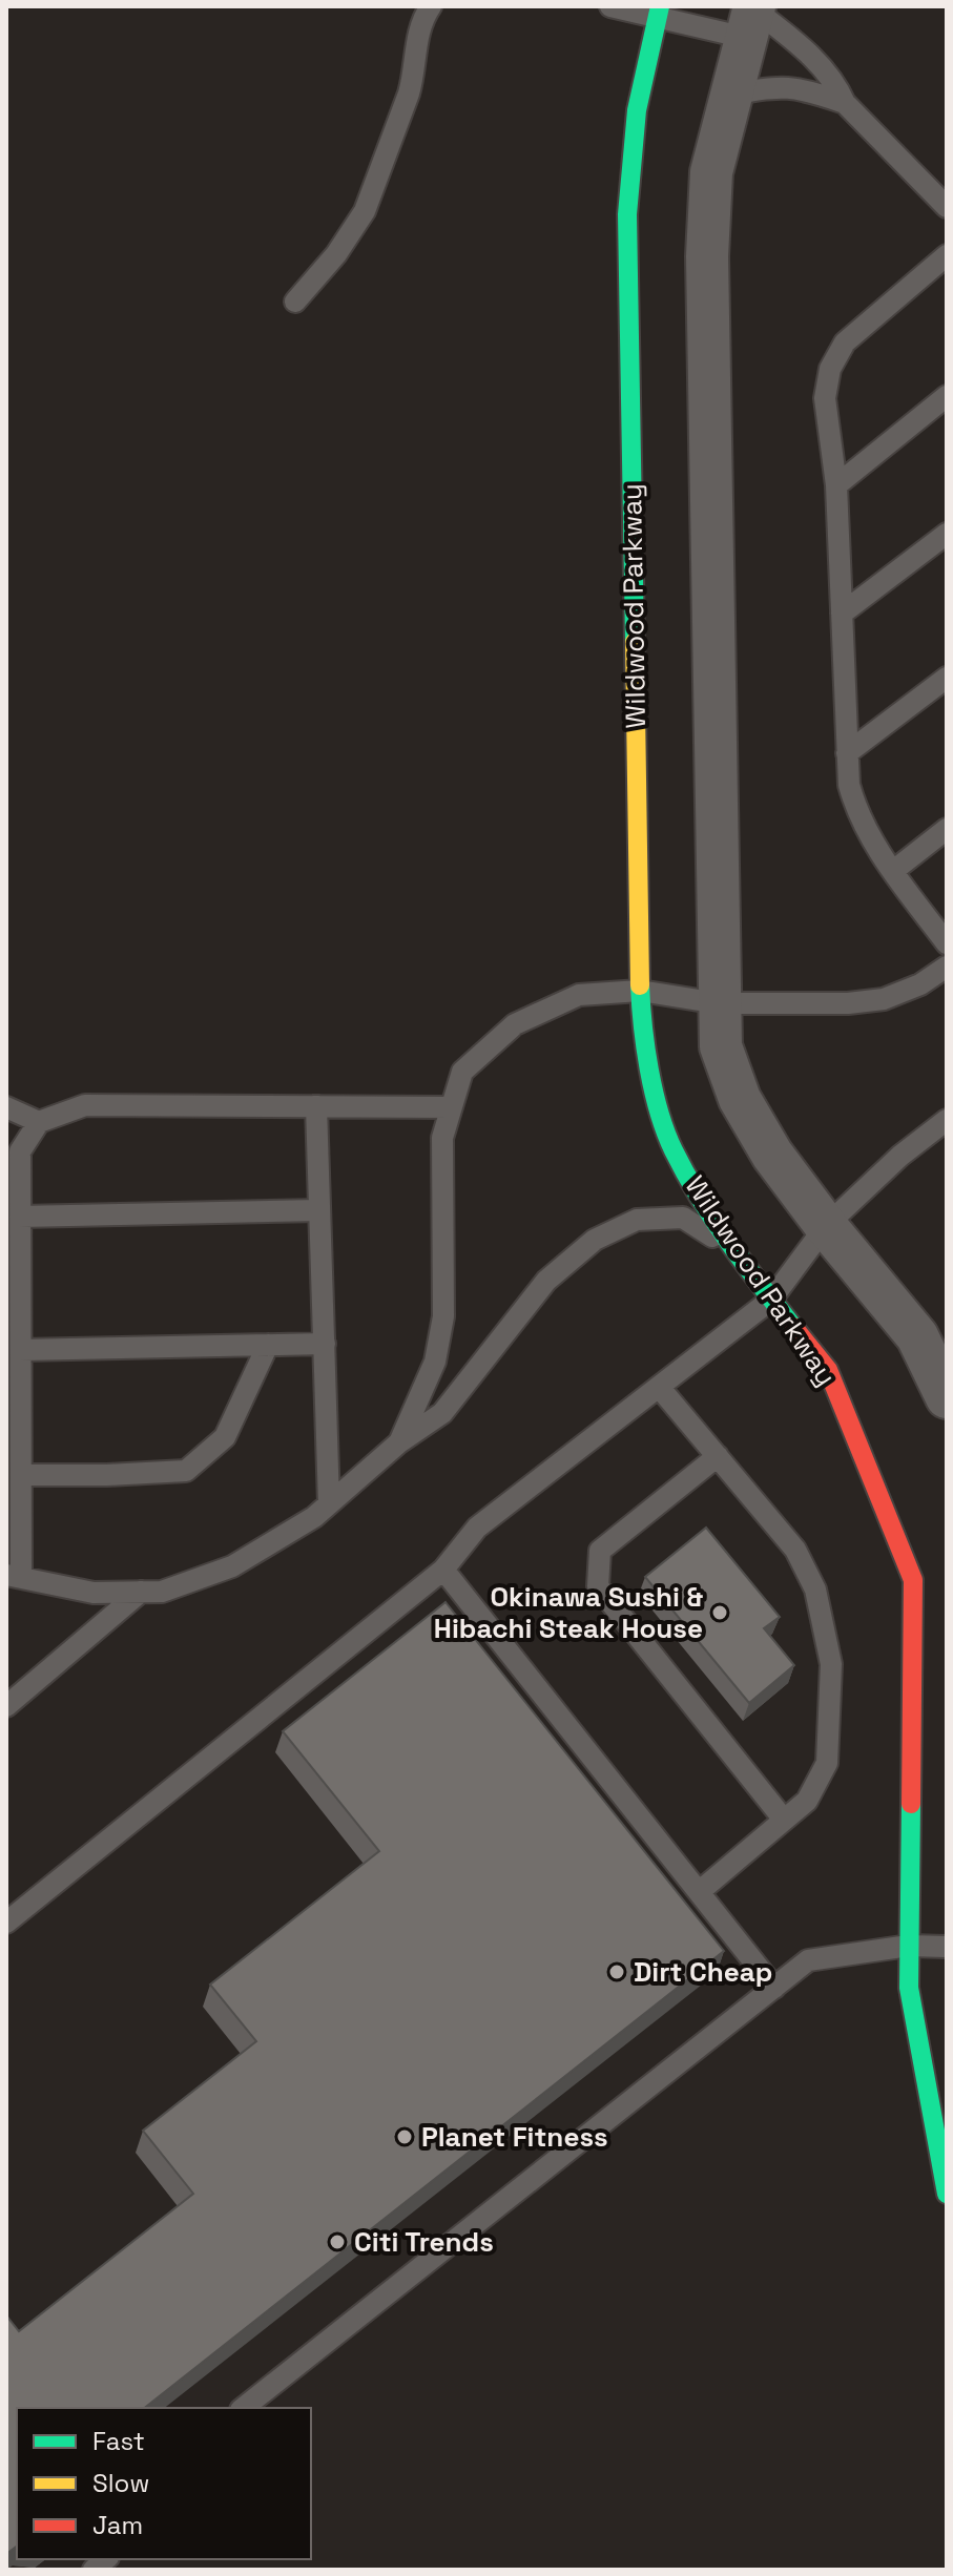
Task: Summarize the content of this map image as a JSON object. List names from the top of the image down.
{
  "streets": {
    "street": ["Wildwood Parkway"]
  },
  "places": [
    "Okinawa Sushi & Hibachi Steak House",
    "Dirt Cheap",
    "Planet Fitness",
    "Citi Trends"
  ],
  "legend": ["Fast", "Slow", "Jam"]
}
